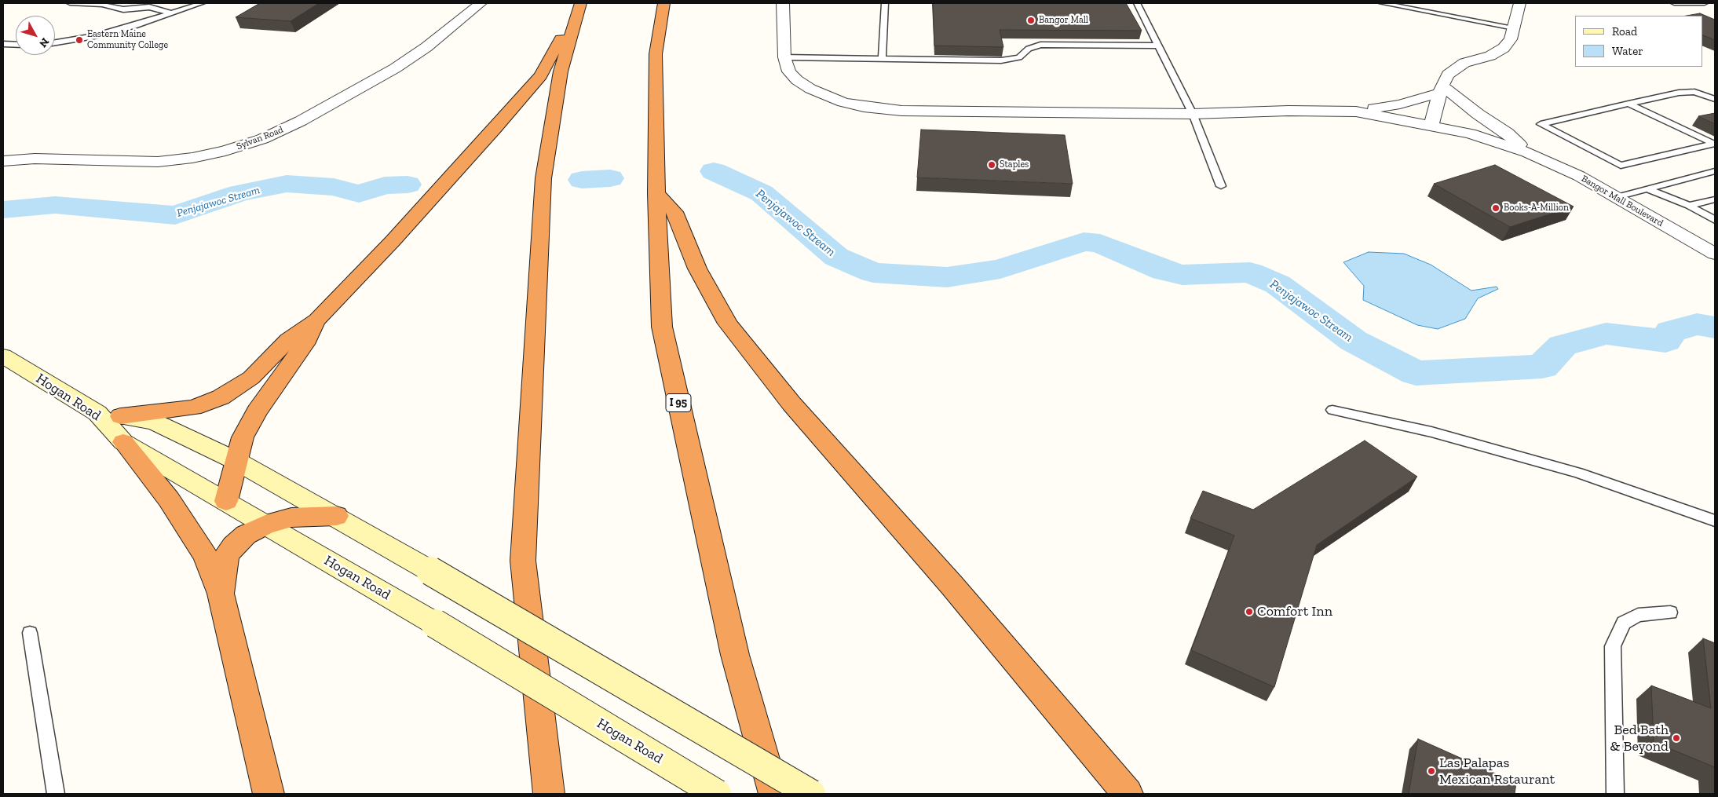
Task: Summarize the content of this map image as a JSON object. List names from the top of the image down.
{
  "streets": {
    "highway": ["I 95"],
    "main road": ["Hogan Road"],
    "street": ["Sylvan Road", "Bangor Mall Boulevard"]
  },
  "water": ["Penjajawoc Stream"],
  "places": [
    "Bangor Mall",
    "Eastern Maine Community College",
    "Staples",
    "Books-A-Million",
    "Comfort Inn",
    "Bed Bath & Beyond",
    "Las Palapas Mexican Rstaurant"
  ],
  "legend": ["Road", "Water"],
  "north": "bottom right"
}
